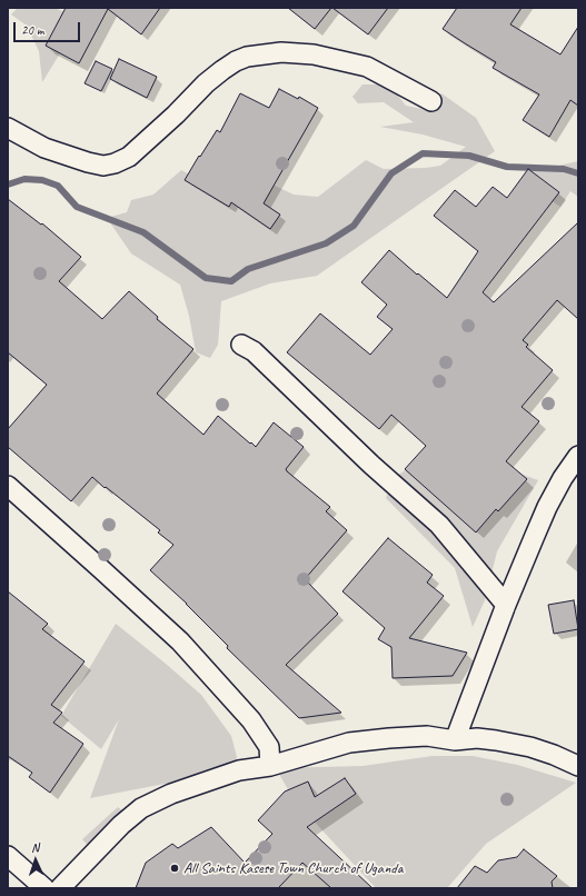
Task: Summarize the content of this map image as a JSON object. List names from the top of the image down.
{
  "places": ["All Saints Kasese Town Church of Uganda"],
  "scale_bar": "20 m",
  "north": "top"
}
